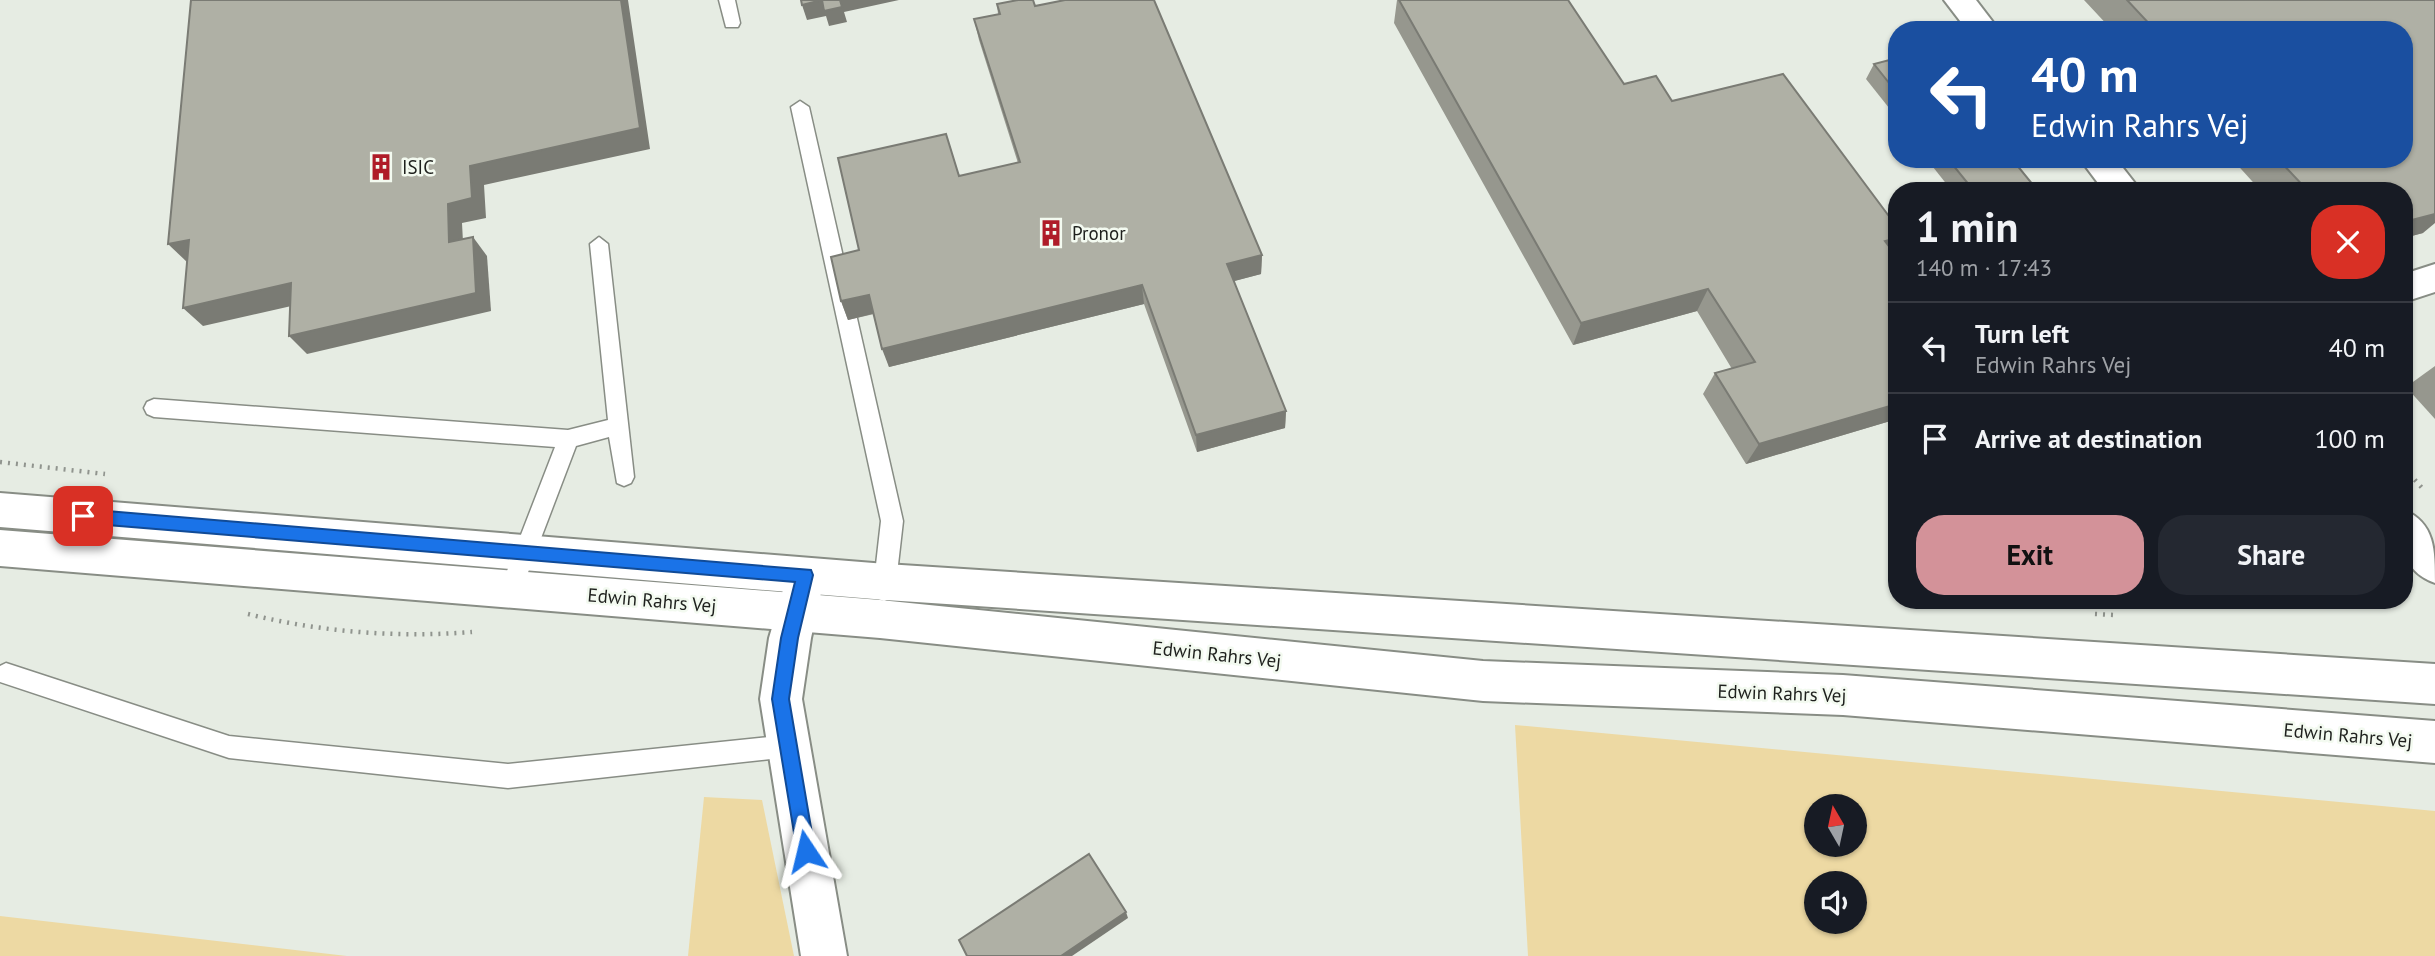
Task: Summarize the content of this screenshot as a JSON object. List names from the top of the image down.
{
  "streets": {
    "street": ["Edwin Rahrs Vej"]
  },
  "places": {
    "building": ["ISIC", "Pronor"]
  },
  "north": "top",
  "page": {
    "turn": ["40 m", "Edwin Rahrs Vej"],
    "heading": ["1 min", "140 m · 17:43"],
    "list": [
      {
        "name": "Turn left",
        "note": "Edwin Rahrs Vej",
        "value": "40 m"
      },
      {
        "name": "Arrive at destination",
        "value": "100 m"
      }
    ],
    "buttons": ["Exit", "Share"]
  }
}
